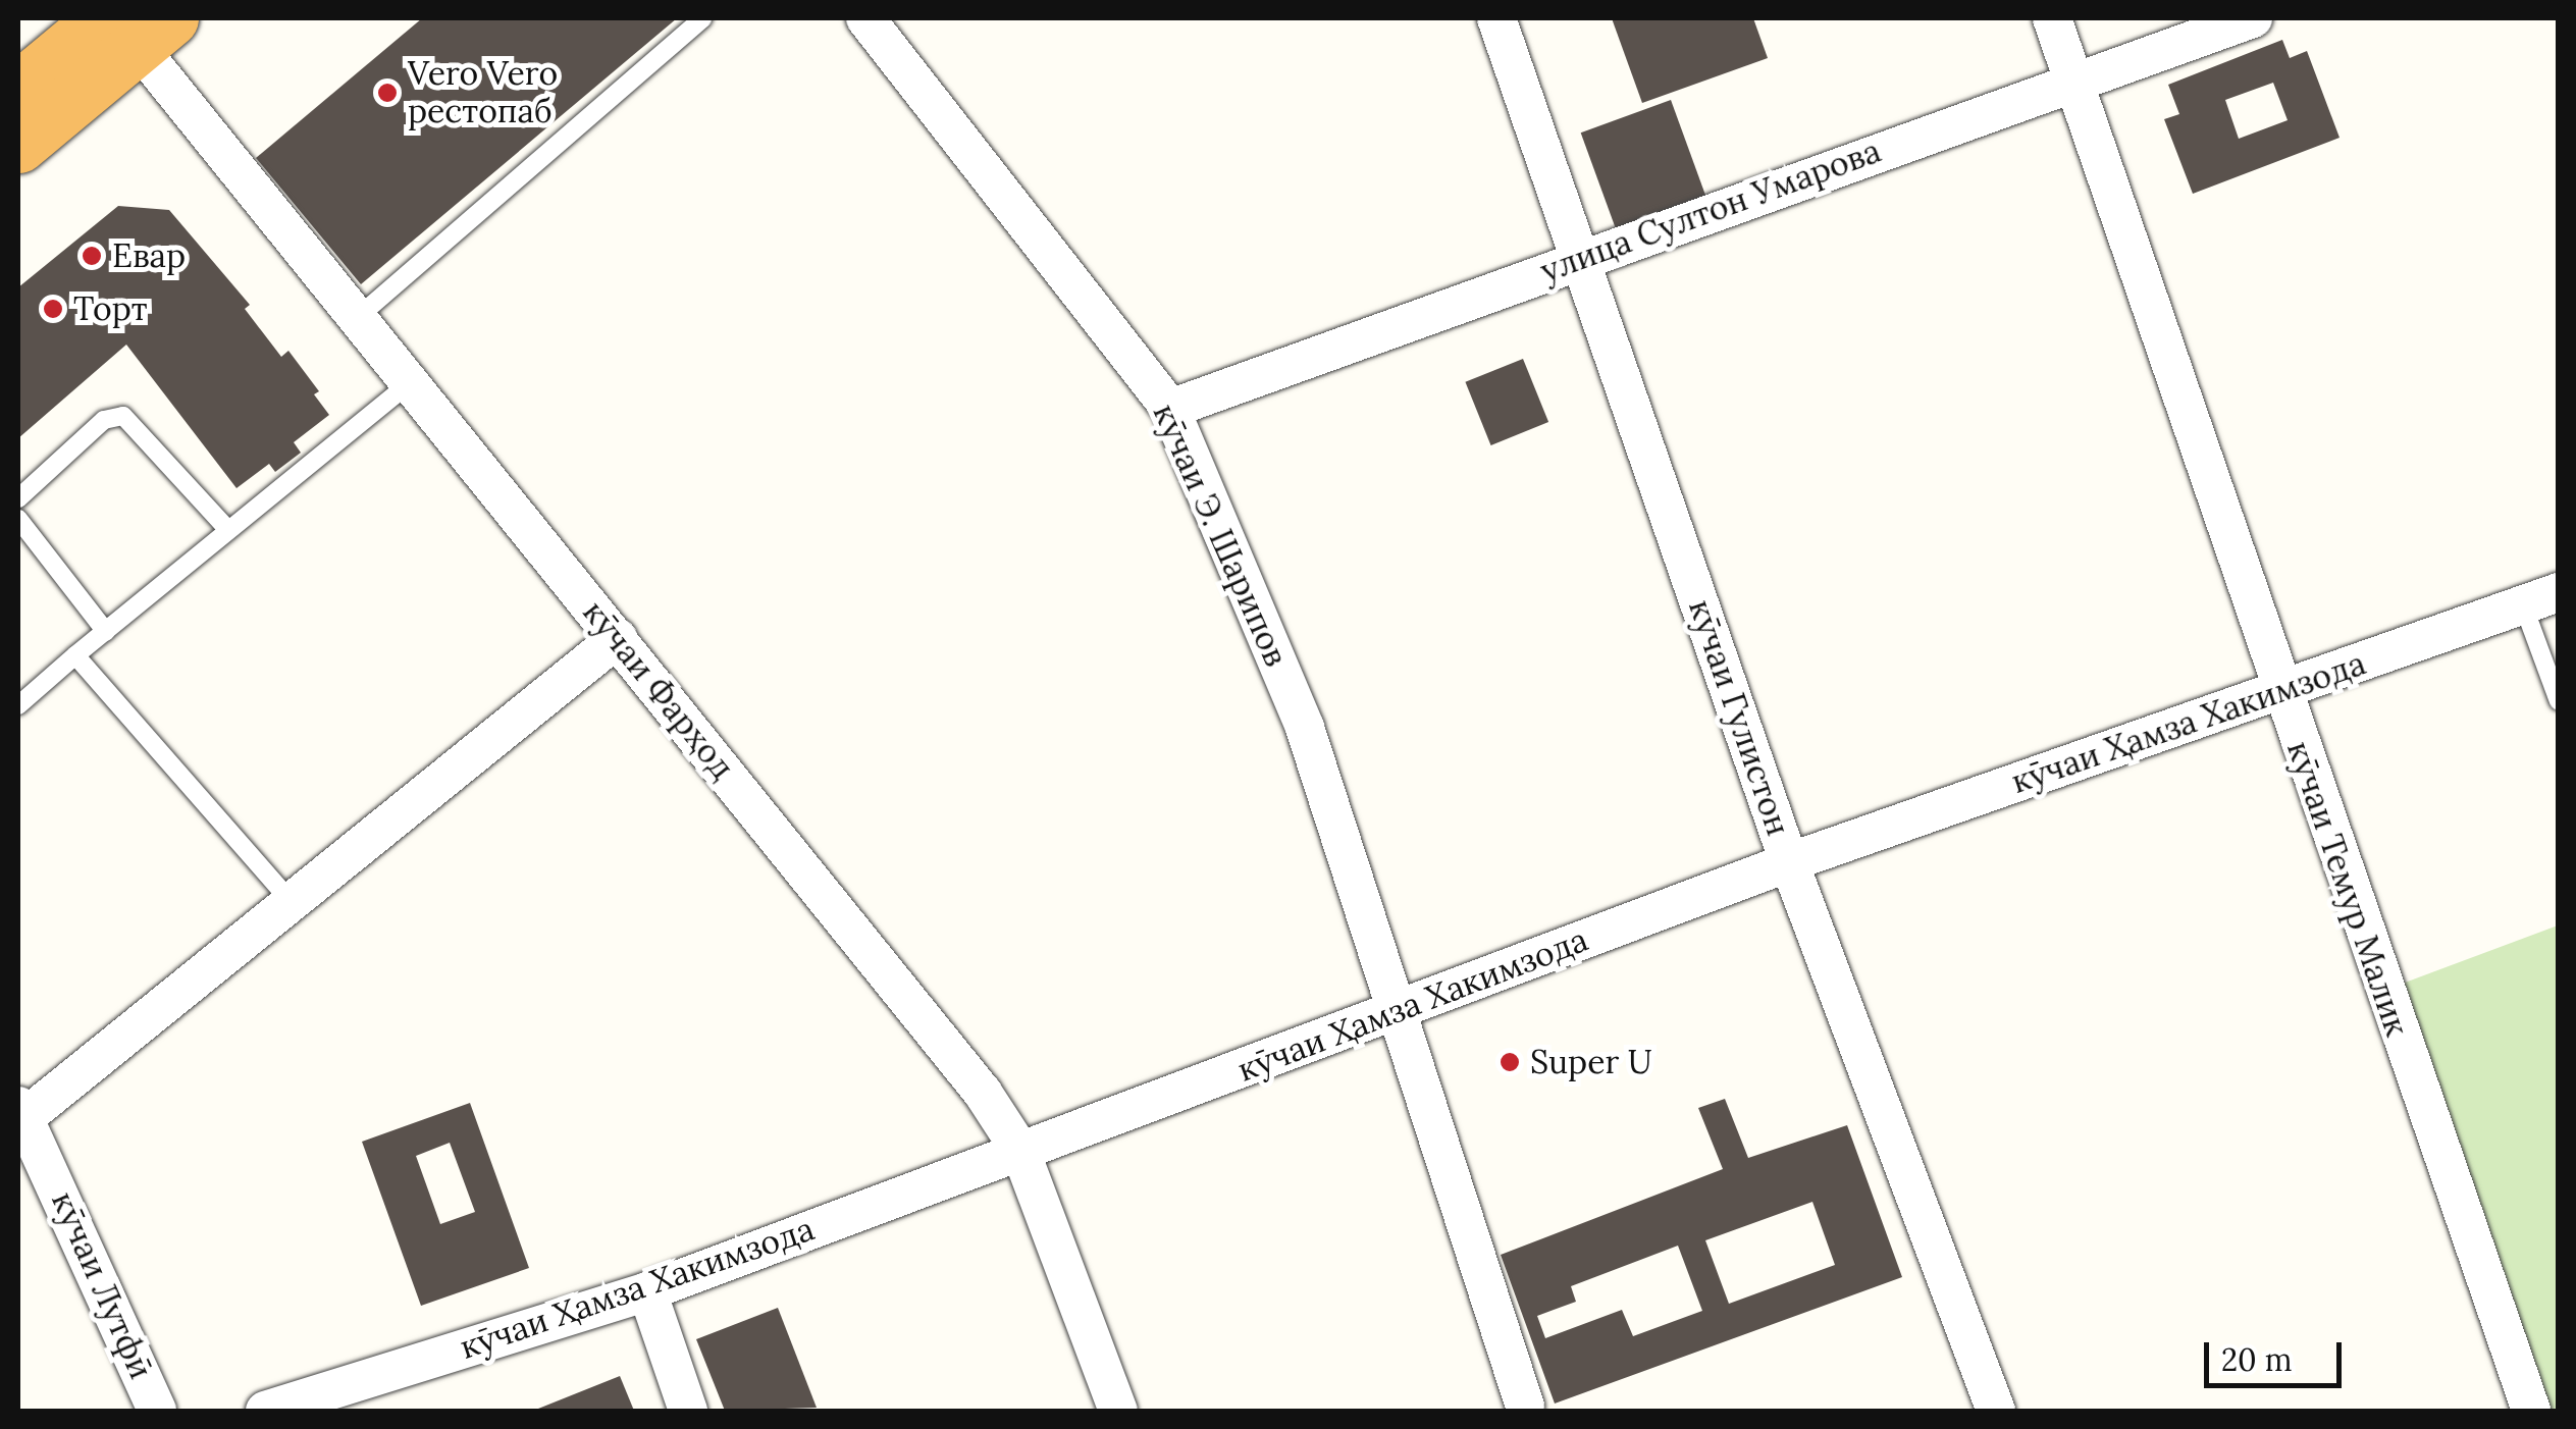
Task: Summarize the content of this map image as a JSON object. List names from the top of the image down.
{
  "streets": {
    "street": [
      "улица Султон Умарова",
      "кӯчаи Э. Шарипов",
      "кӯчаи Фарҳод",
      "кӯчаи Гулистон",
      "кӯчаи Ҳамза Хакимзода",
      "кӯчаи Темур Малик",
      "кӯчаи Лутфӣ"
    ]
  },
  "crossings": [
    ["улица Султон Умарова", "кӯчаи Э. Шарипов"],
    ["улица Султон Умарова", "кӯчаи Гулистон"],
    ["улица Султон Умарова", "кӯчаи Темур Малик"],
    ["кӯчаи Э. Шарипов", "кӯчаи Ҳамза Хакимзода"],
    ["кӯчаи Фарҳод", "кӯчаи Ҳамза Хакимзода"],
    ["кӯчаи Гулистон", "кӯчаи Ҳамза Хакимзода"],
    ["кӯчаи Ҳамза Хакимзода", "кӯчаи Темур Малик"]
  ],
  "places": [
    "Vero Vero рестопаб",
    "Евар",
    "Торт",
    "Super U"
  ],
  "scale_bar": "20 m"
}
